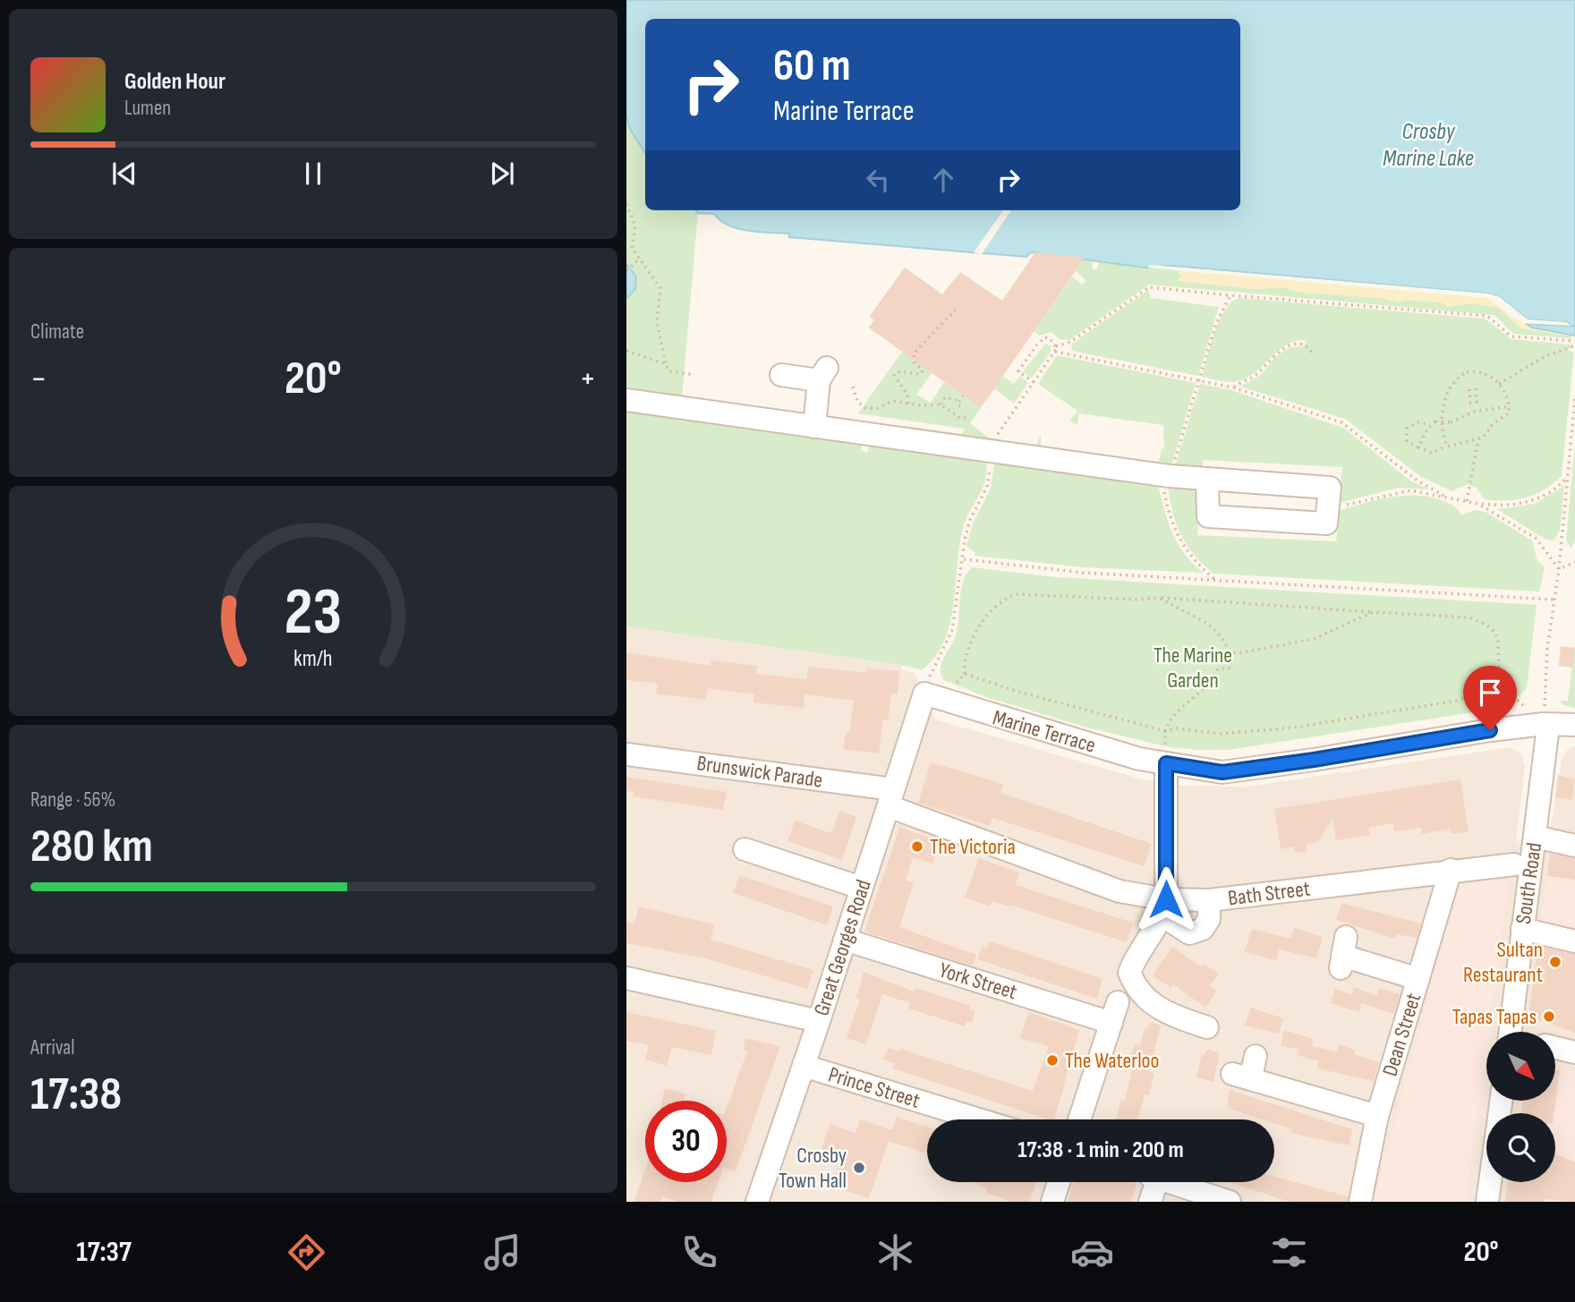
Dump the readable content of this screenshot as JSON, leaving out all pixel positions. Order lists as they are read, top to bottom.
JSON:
{
  "streets": {
    "street": [
      "Marine Terrace",
      "Brunswick Parade",
      "South Road",
      "Bath Street",
      "Great Georges Road",
      "York Street",
      "Dean Street",
      "Prince Street"
    ]
  },
  "crossings": [
    ["Marine Terrace", "South Road"],
    ["Marine Terrace", "Great Georges Road"],
    ["Brunswick Parade", "Bath Street"],
    ["Brunswick Parade", "Great Georges Road"],
    ["Bath Street", "Great Georges Road"],
    ["Bath Street", "Dean Street"],
    ["Great Georges Road", "York Street"],
    ["Great Georges Road", "Prince Street"]
  ],
  "water": ["Crosby Marine Lake"],
  "parks": ["The Marine Garden"],
  "places": [
    "The Victoria",
    "Sultan Restaurant",
    "Tapas Tapas",
    "The Waterloo",
    "Crosby Town Hall"
  ],
  "north": "bottom right",
  "page": {
    "turn": ["60 m", "Marine Terrace"],
    "song": ["Golden Hour", "Lumen"],
    "tile": [
      "Climate",
      ["Range · 56%", "280 km"],
      ["Arrival", "17:38"]
    ],
    "heat": ["−", "20°", "+"],
    "limit": "30",
    "trip": "17:38 · 1 min · 200 m",
    "tabs": ["17:37", "20°"],
    "gauge": ["23", "km/h"]
  }
}
